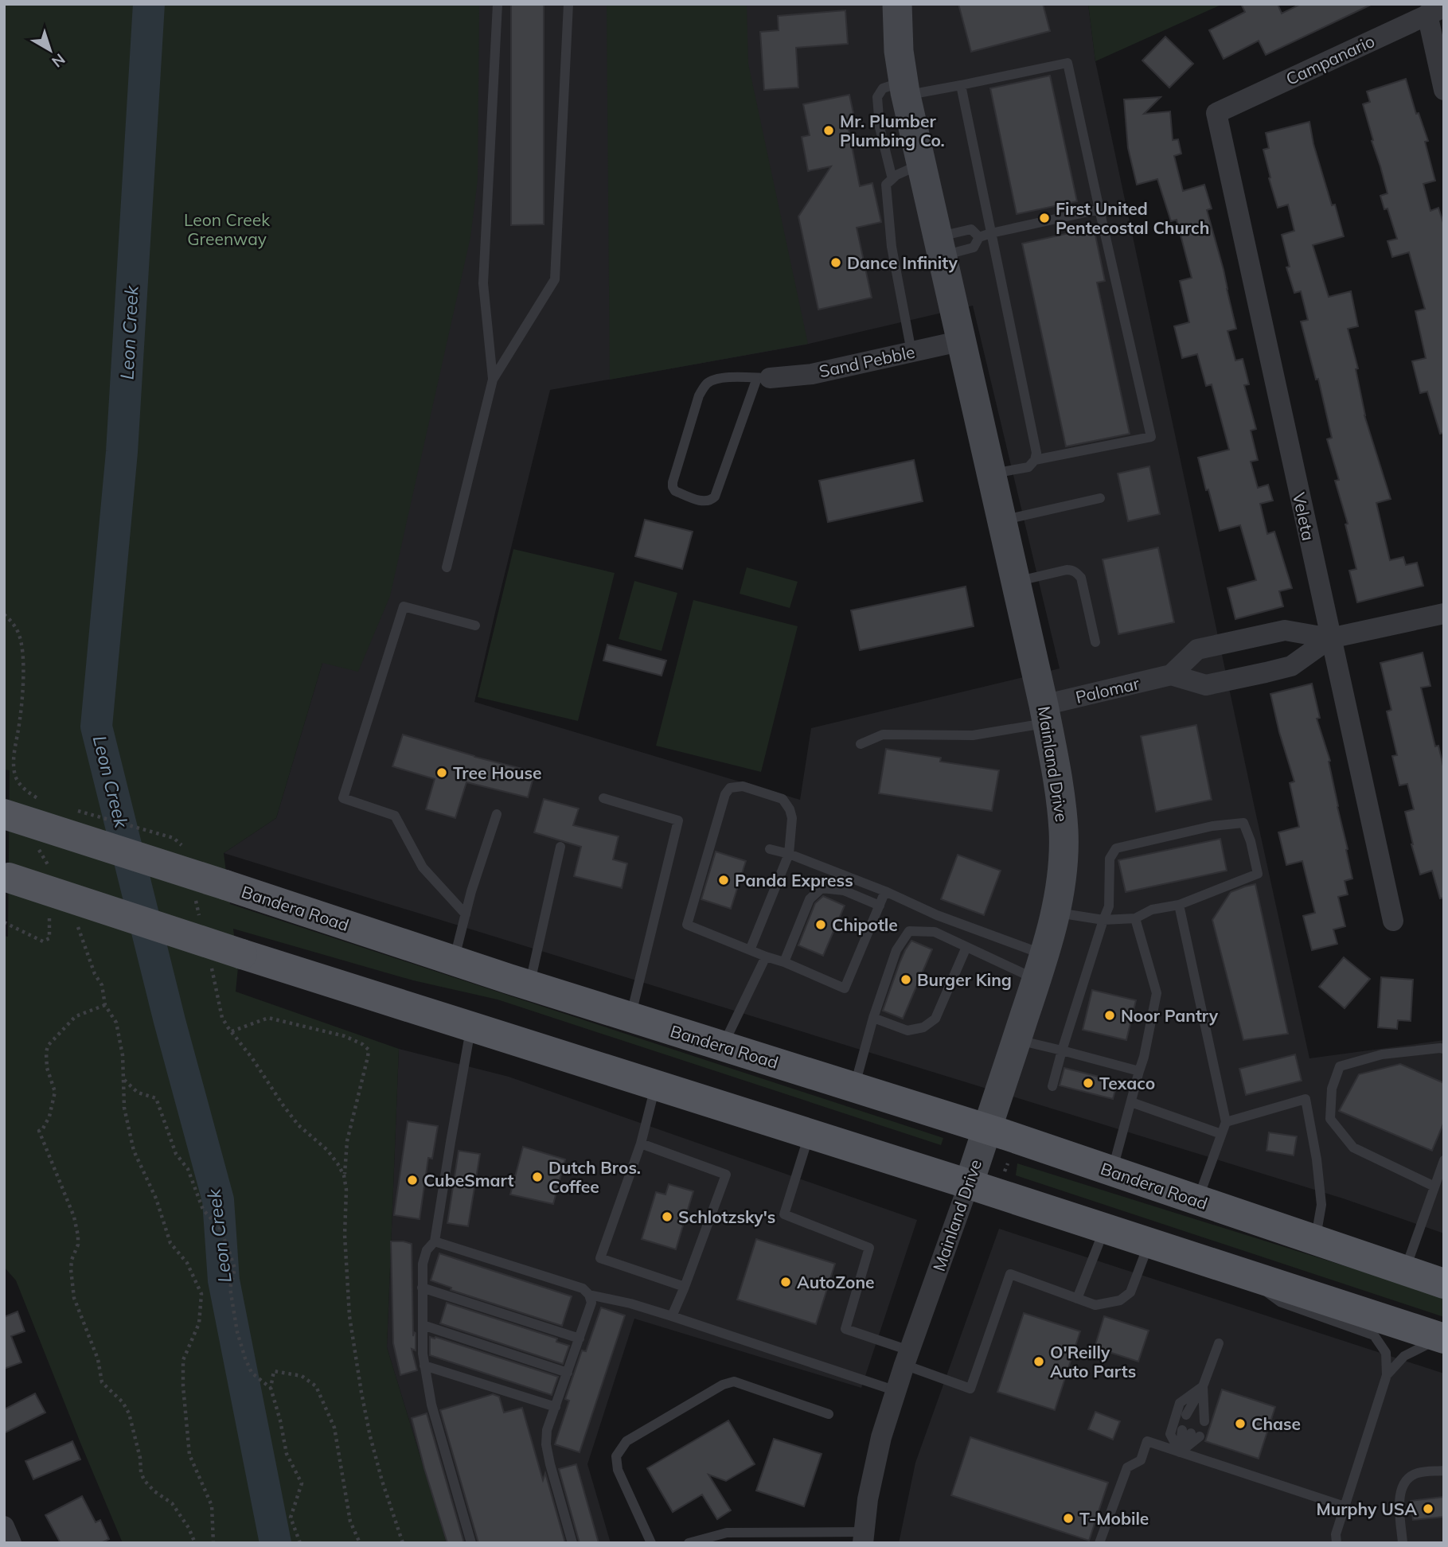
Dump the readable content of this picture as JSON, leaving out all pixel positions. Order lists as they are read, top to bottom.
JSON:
{
  "streets": {
    "main road": ["Mainland Drive", "Bandera Road"],
    "street": [
      "Campanario",
      "Sand Pebble",
      "Veleta",
      "Palomar"
    ]
  },
  "crossings": [
    ["Campanario", "Veleta"],
    ["Sand Pebble", "Mainland Drive"],
    ["Veleta", "Palomar"],
    ["Palomar", "Mainland Drive"],
    ["Mainland Drive", "Bandera Road"]
  ],
  "water": ["Leon Creek"],
  "parks": ["Leon Creek Greenway"],
  "places": [
    "Mr. Plumber Plumbing Co.",
    "First United Pentecostal Church",
    "Dance Infinity",
    "Tree House",
    "Panda Express",
    "Chipotle",
    "Burger King",
    "Noor Pantry",
    "Texaco",
    "Dutch Bros. Coffee",
    "CubeSmart",
    "Schlotzsky's",
    "AutoZone",
    "O'Reilly Auto Parts",
    "Chase",
    "Murphy USA",
    "T-Mobile"
  ],
  "north": "bottom right"
}
